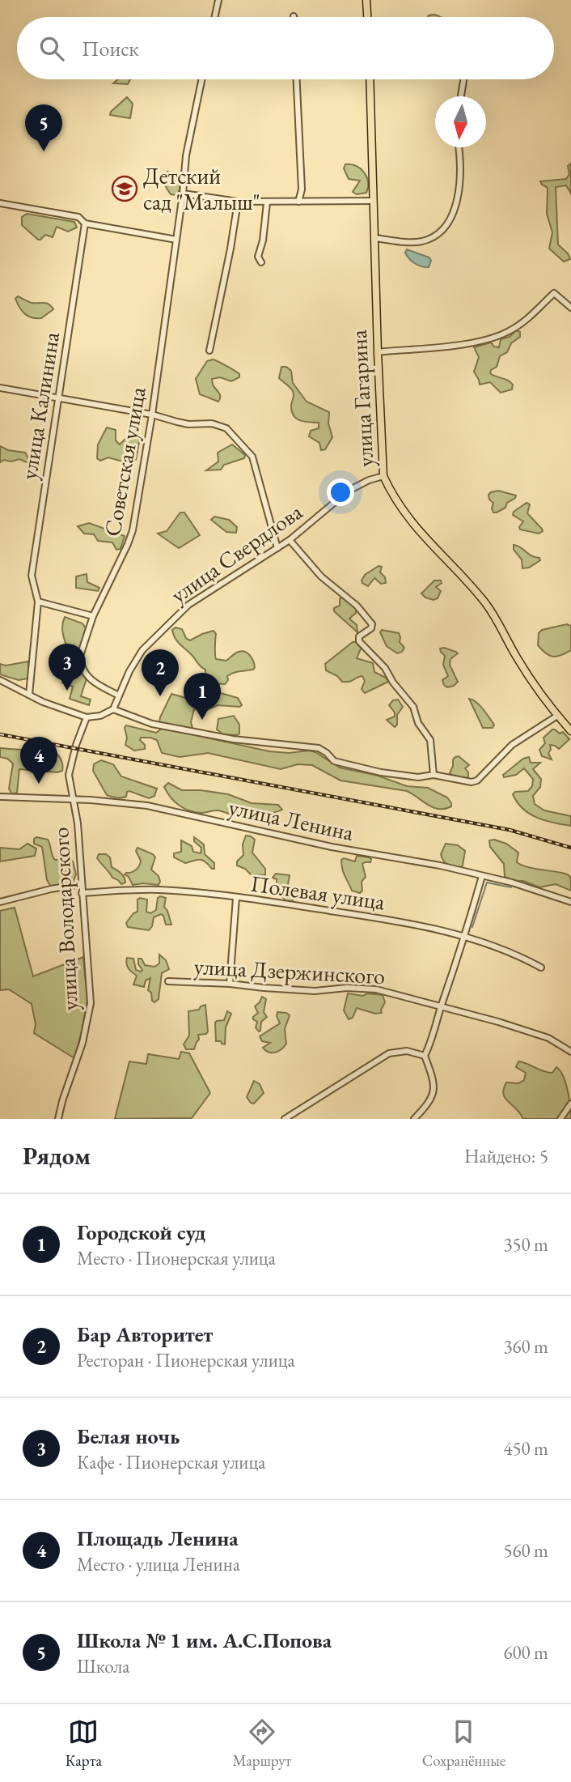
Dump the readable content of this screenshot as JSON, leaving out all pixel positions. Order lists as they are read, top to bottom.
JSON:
{
  "streets": {
    "main road": ["улица Гагарина"],
    "street": [
      "улица Калинина",
      "Советская улица",
      "улица Свердлова",
      "улица Ленина",
      "Полевая улица",
      "улица Володарского",
      "улица Дзержинского"
    ]
  },
  "crossings": [
    ["улица Гагарина", "улица Свердлова"],
    ["Советская улица", "улица Свердлова"],
    ["улица Ленина", "улица Володарского"],
    ["Полевая улица", "улица Володарского"]
  ],
  "places": {
    "school or university": ["Детский сад \"Малыш\""]
  },
  "north": "bottom",
  "page": {
    "search": "Поиск",
    "pins": [
      "5",
      "3",
      "2",
      "1",
      "4"
    ],
    "heading": ["Рядом", "Найдено: 5"],
    "list": [
      {
        "mark": "1",
        "name": "Городской суд",
        "note": "Место · Пионерская улица",
        "value": "350 m"
      },
      {
        "mark": "2",
        "name": "Бар Авторитет",
        "note": "Ресторан · Пионерская улица",
        "value": "360 m"
      },
      {
        "mark": "3",
        "name": "Белая ночь",
        "note": "Кафе · Пионерская улица",
        "value": "450 m"
      },
      {
        "mark": "4",
        "name": "Площадь Ленина",
        "note": "Место · улица Ленина",
        "value": "560 m"
      },
      {
        "mark": "5",
        "name": "Школа № 1 им. А.С.Попова",
        "note": "Школа",
        "value": "600 m"
      }
    ],
    "nav": ["Карта", "Маршрут", "Сохранённые"]
  }
}
